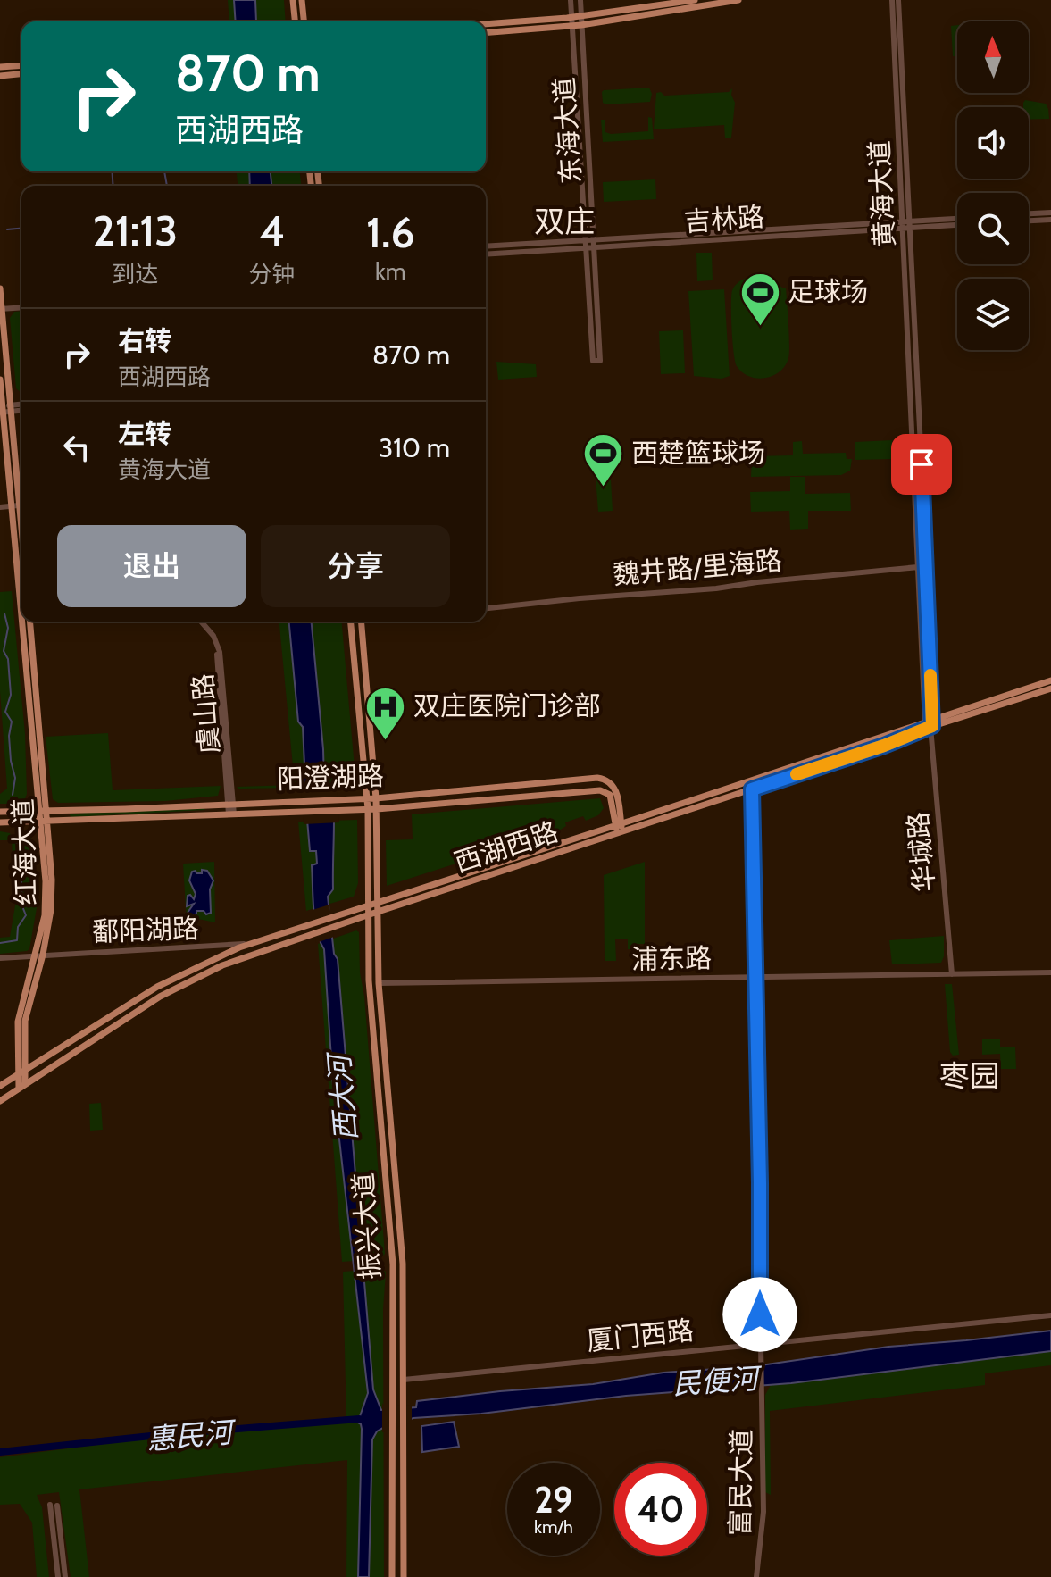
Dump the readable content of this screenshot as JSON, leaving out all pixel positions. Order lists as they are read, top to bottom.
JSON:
{
  "streets": {
    "main road": [
      "阳澄湖路",
      "西湖西路",
      "红海大道",
      "振兴大道"
    ],
    "street": [
      "东海大道",
      "黄海大道",
      "吉林路",
      "魏井路/里海路",
      "虞山路",
      "华城路",
      "鄱阳湖路",
      "浦东路",
      "厦门西路",
      "富民大道"
    ]
  },
  "crossings": [
    ["东海大道", "吉林路"],
    ["黄海大道", "吉林路"],
    ["黄海大道", "魏井路/里海路"],
    ["黄海大道", "西湖西路"],
    ["黄海大道", "华城路"],
    ["虞山路", "阳澄湖路"],
    ["阳澄湖路", "西湖西路"],
    ["阳澄湖路", "红海大道"],
    ["阳澄湖路", "振兴大道"],
    ["西湖西路", "红海大道"],
    ["西湖西路", "华城路"],
    ["西湖西路", "鄱阳湖路"],
    ["西湖西路", "振兴大道"],
    ["西湖西路", "富民大道"],
    ["红海大道", "鄱阳湖路"],
    ["华城路", "浦东路"],
    ["浦东路", "振兴大道"],
    ["浦东路", "富民大道"],
    ["振兴大道", "厦门西路"],
    ["厦门西路", "富民大道"]
  ],
  "districts": ["双庄", "枣园"],
  "water": ["西大河", "民便河", "惠民河"],
  "places": {
    "sports": ["足球场", "西楚篮球场"],
    "hospital": ["双庄医院门诊部"]
  },
  "north": "top",
  "page": {
    "turn": ["870 m", "西湖西路"],
    "eta": [
      "21:13",
      "到达",
      "4",
      "分钟",
      "1.6",
      "km"
    ],
    "list": [
      {
        "name": "右转",
        "note": "西湖西路",
        "value": "870 m"
      },
      {
        "name": "左转",
        "note": "黄海大道",
        "value": "310 m"
      }
    ],
    "buttons": ["退出", "分享"],
    "speed": "29 km/h",
    "limit": "40"
  }
}
